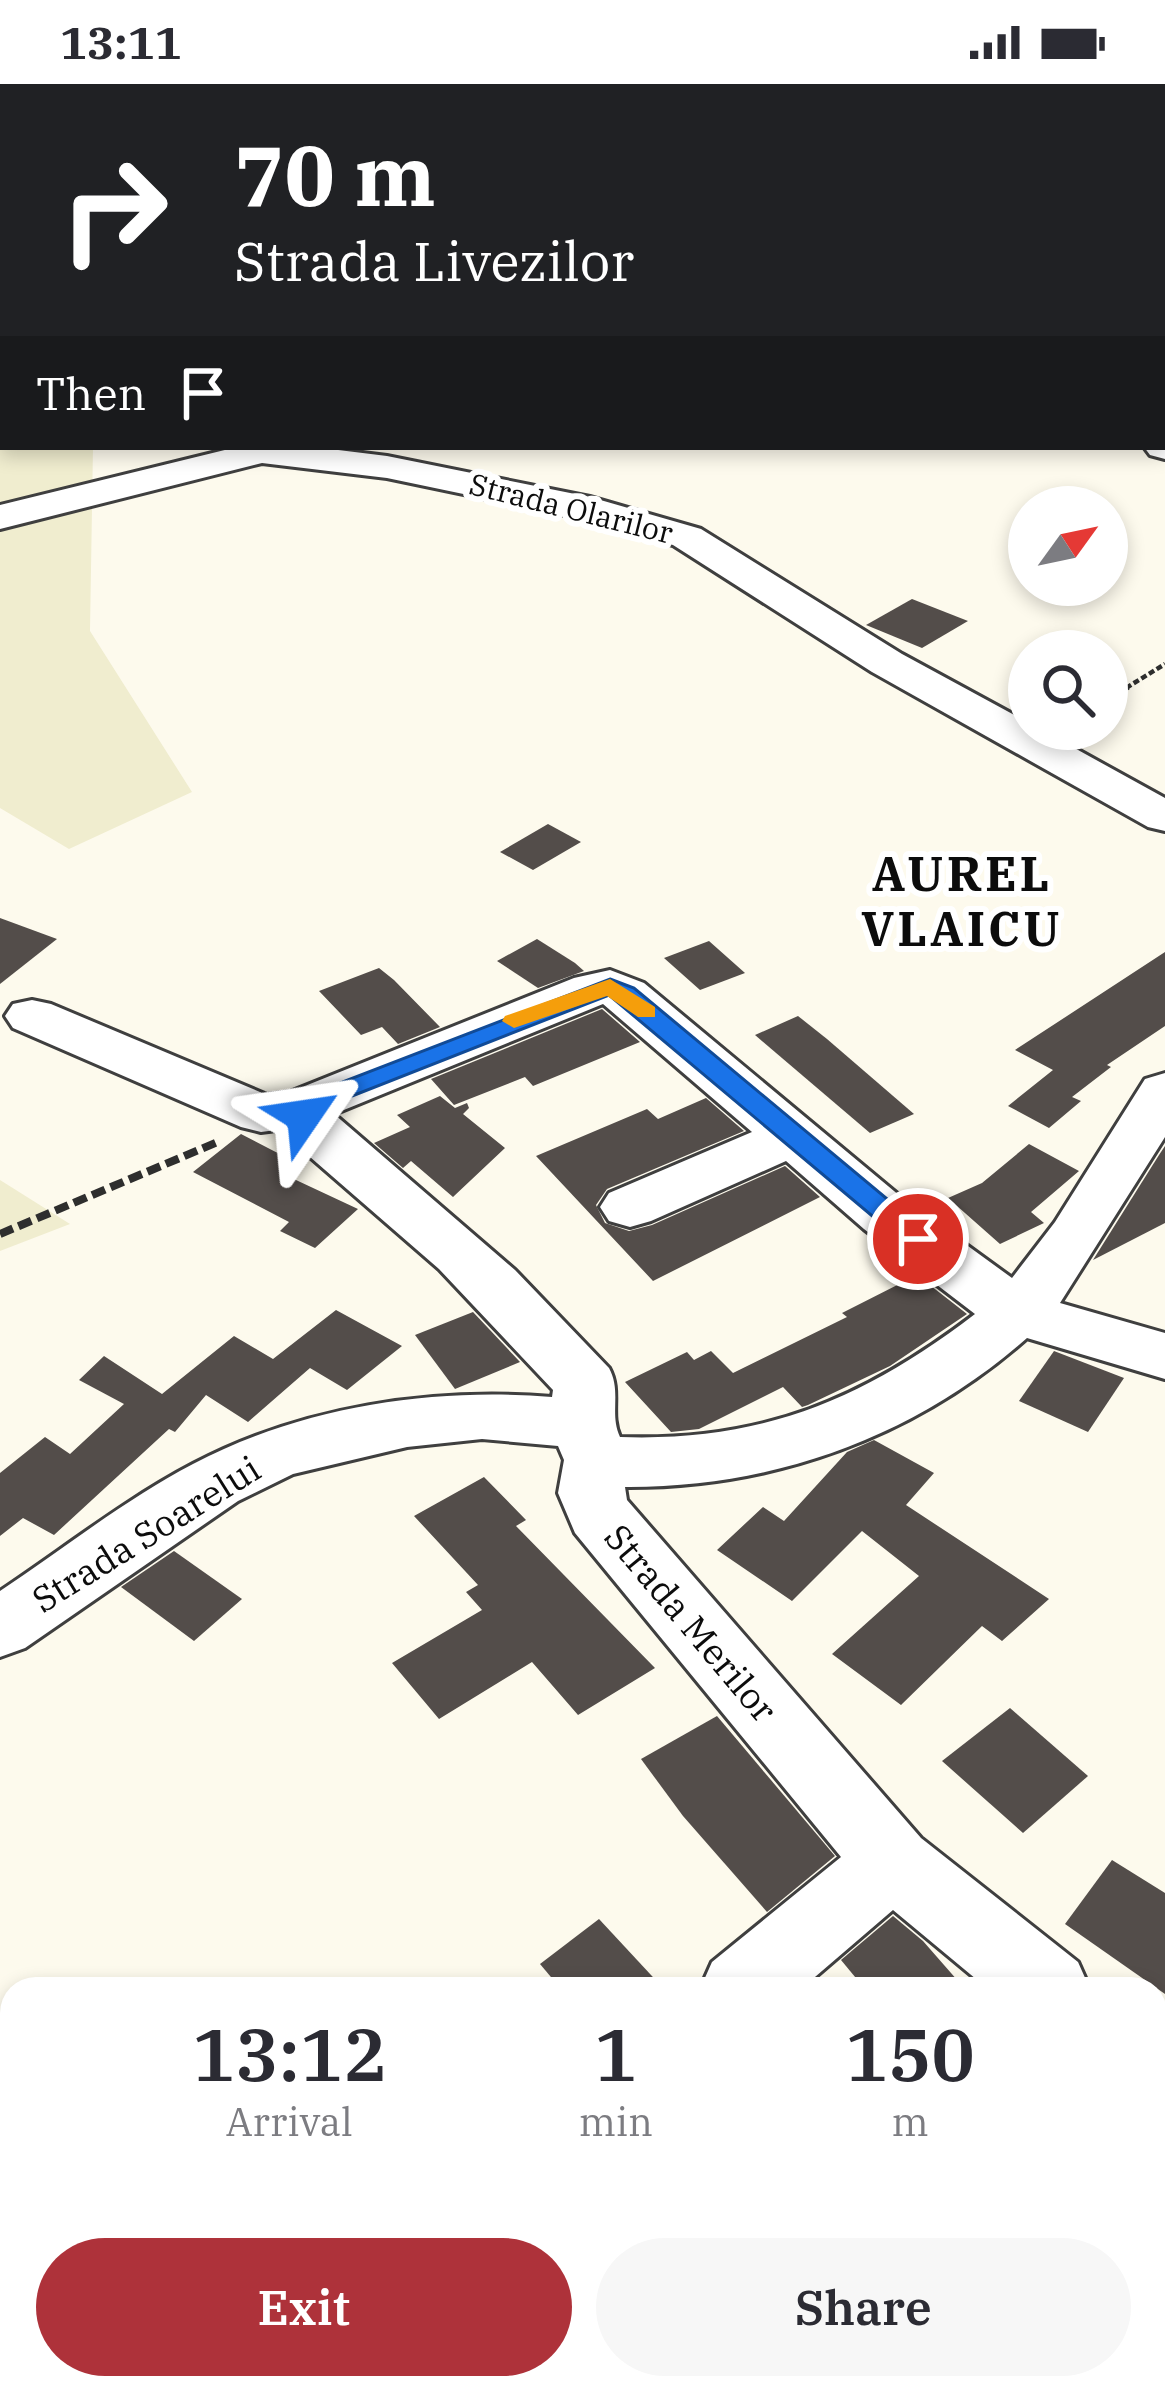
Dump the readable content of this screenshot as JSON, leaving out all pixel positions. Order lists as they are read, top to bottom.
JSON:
{
  "streets": {
    "street": ["Strada Olarilor", "Strada Soarelui", "Strada Merilor"]
  },
  "crossings": [
    ["Strada Soarelui", "Strada Merilor"]
  ],
  "districts": ["AUREL VLAICU"],
  "north": "top right",
  "page": {
    "status": "13:11",
    "turn": ["70 m", "Strada Livezilor"],
    "then": "Then",
    "eta": [
      "13:12",
      "Arrival",
      "1",
      "min",
      "150",
      "m"
    ],
    "buttons": ["Exit", "Share"]
  }
}
